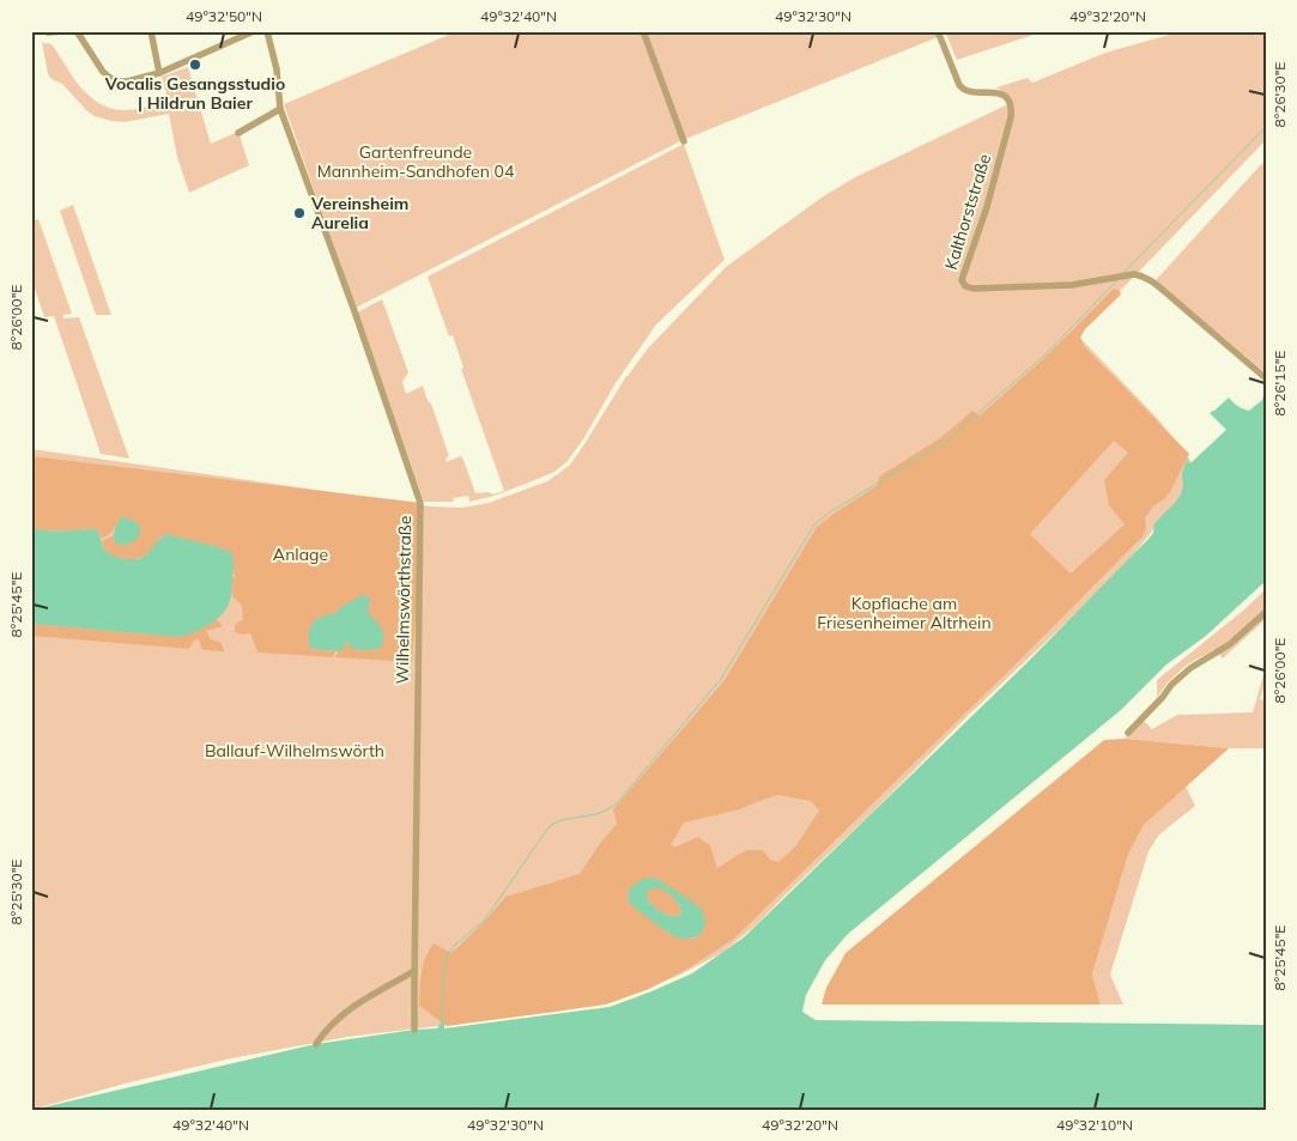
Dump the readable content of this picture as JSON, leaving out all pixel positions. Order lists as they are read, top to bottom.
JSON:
{
  "streets": {
    "street": ["Kalthorststraße", "Wilhelmswörthstraße"]
  },
  "parks": [
    "Gartenfreunde Mannheim-Sandhofen 04",
    "Anlage",
    "Kopflache am Friesenheimer Altrhein",
    "Ballauf-Wilhelmswörth"
  ],
  "places": ["Vocalis Gesangsstudio | Hildrun Baier", "Vereinsheim Aurelia"],
  "coordinates": [
    "49°32'50\"N",
    "49°32'40\"N",
    "49°32'30\"N",
    "49°32'20\"N",
    "8°26'30\"E",
    "8°26'00\"E",
    "8°26'15\"E",
    "8°25'45\"E",
    "8°25'30\"E",
    "49°32'10\"N"
  ]
}
